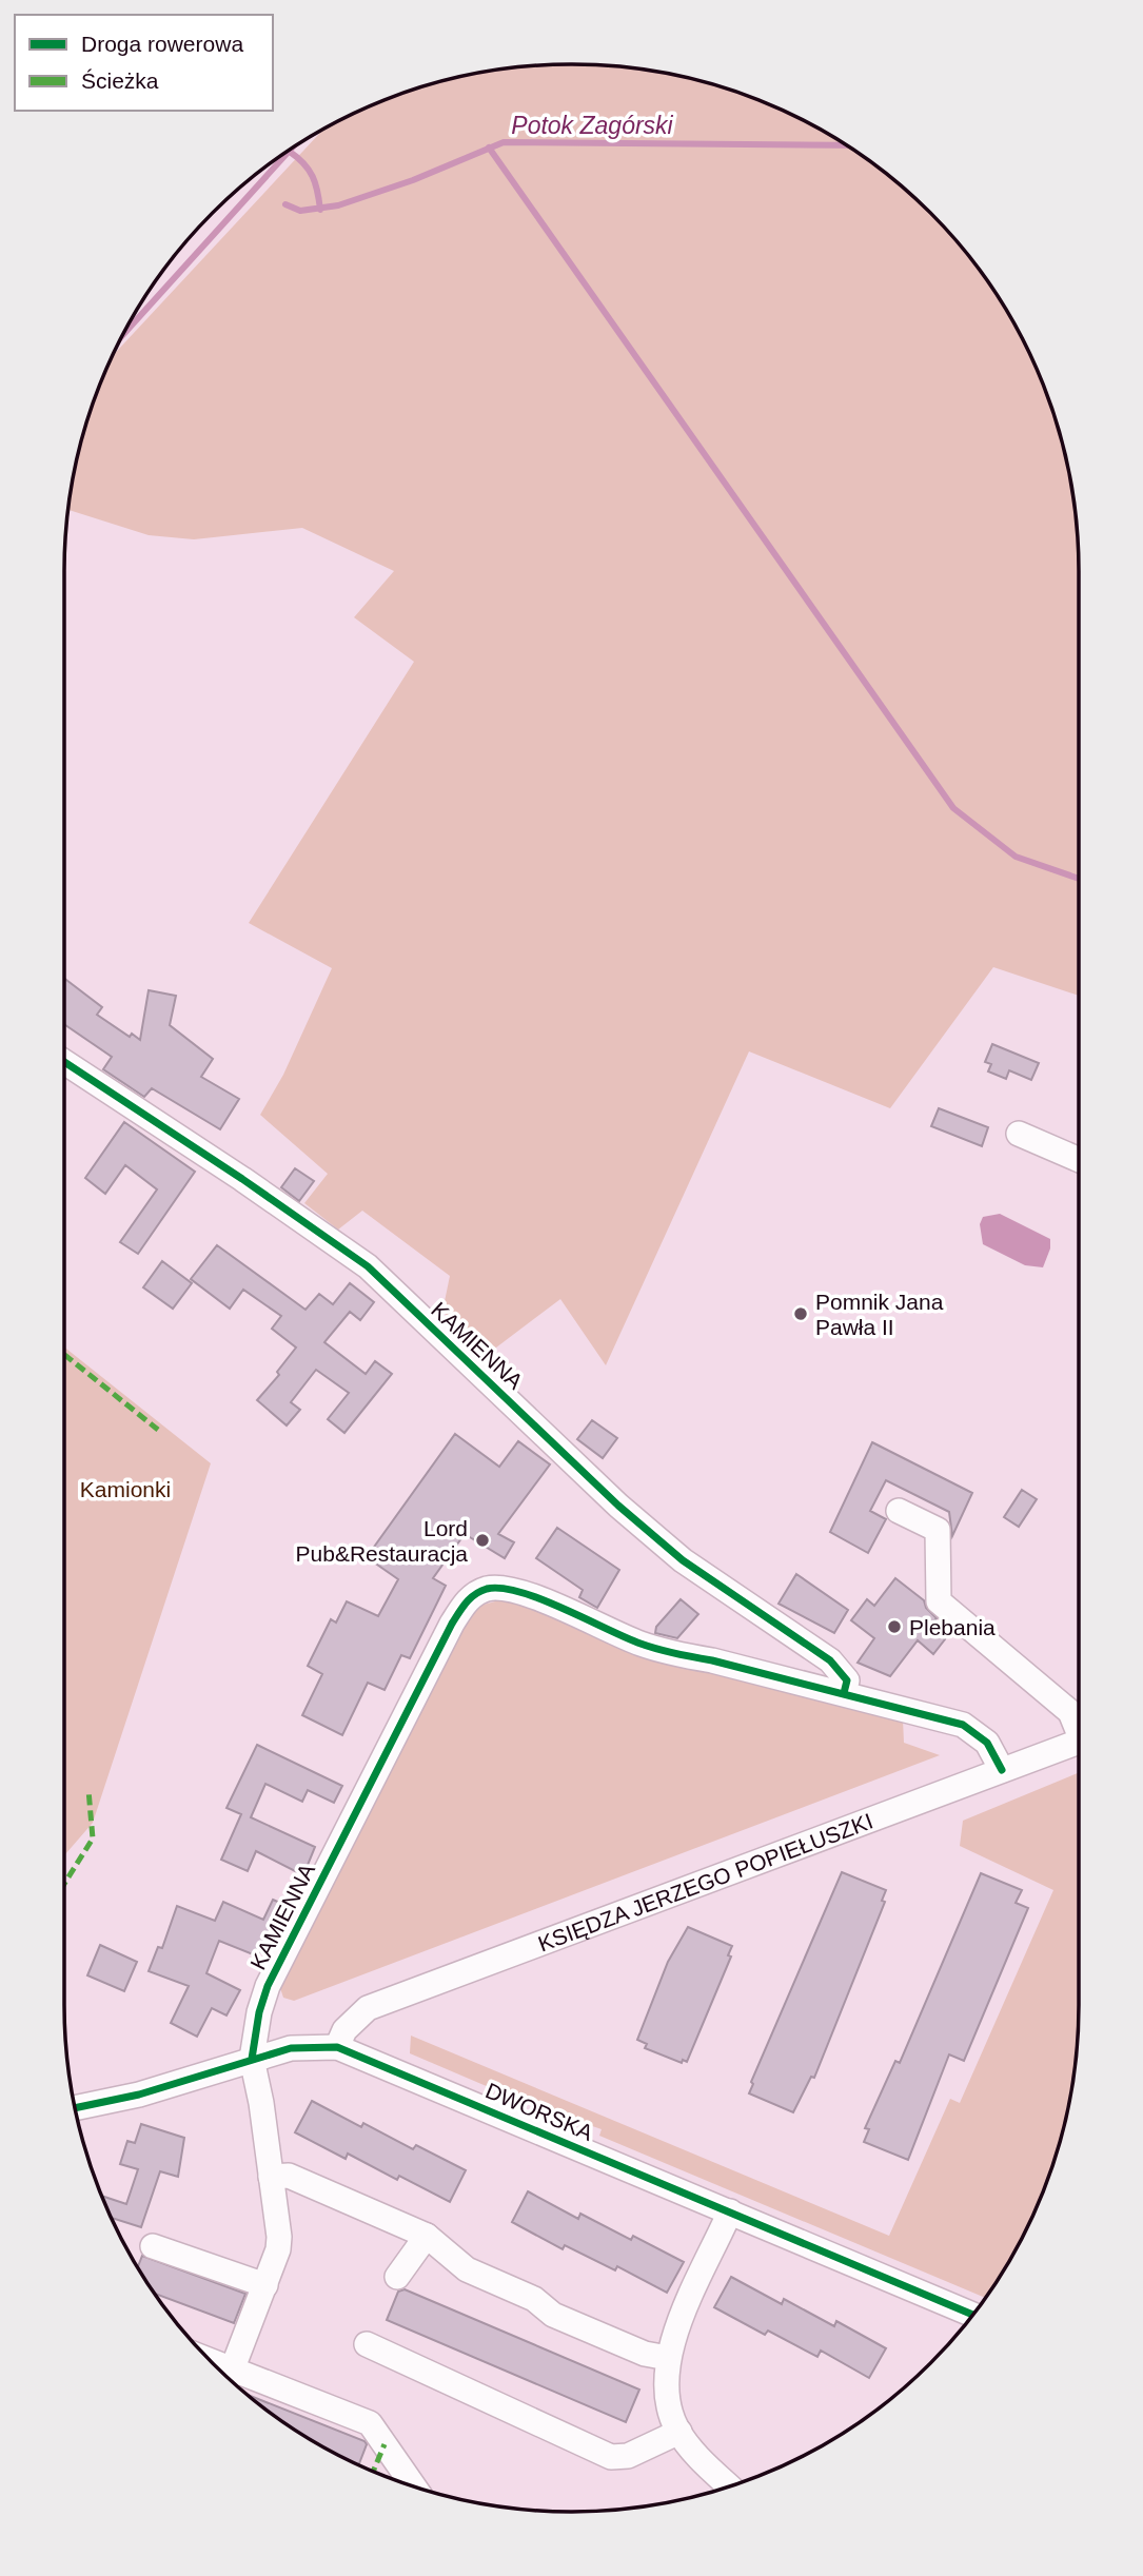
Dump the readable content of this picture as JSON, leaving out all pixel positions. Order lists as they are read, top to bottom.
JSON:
{
  "streets": {
    "street": ["KAMIENNA", "KSIĘDZA JERZEGO POPIEŁUSZKI", "DWORSKA"]
  },
  "crossings": [
    ["KAMIENNA", "KSIĘDZA JERZEGO POPIEŁUSZKI"],
    ["KAMIENNA", "DWORSKA"],
    ["KSIĘDZA JERZEGO POPIEŁUSZKI", "DWORSKA"]
  ],
  "water": ["Potok Zagórski"],
  "parks": ["Kamionki"],
  "places": ["Pomnik Jana Pawła II", "Lord Pub&Restauracja", "Plebania"],
  "legend": ["Droga rowerowa", "Ścieżka"]
}
